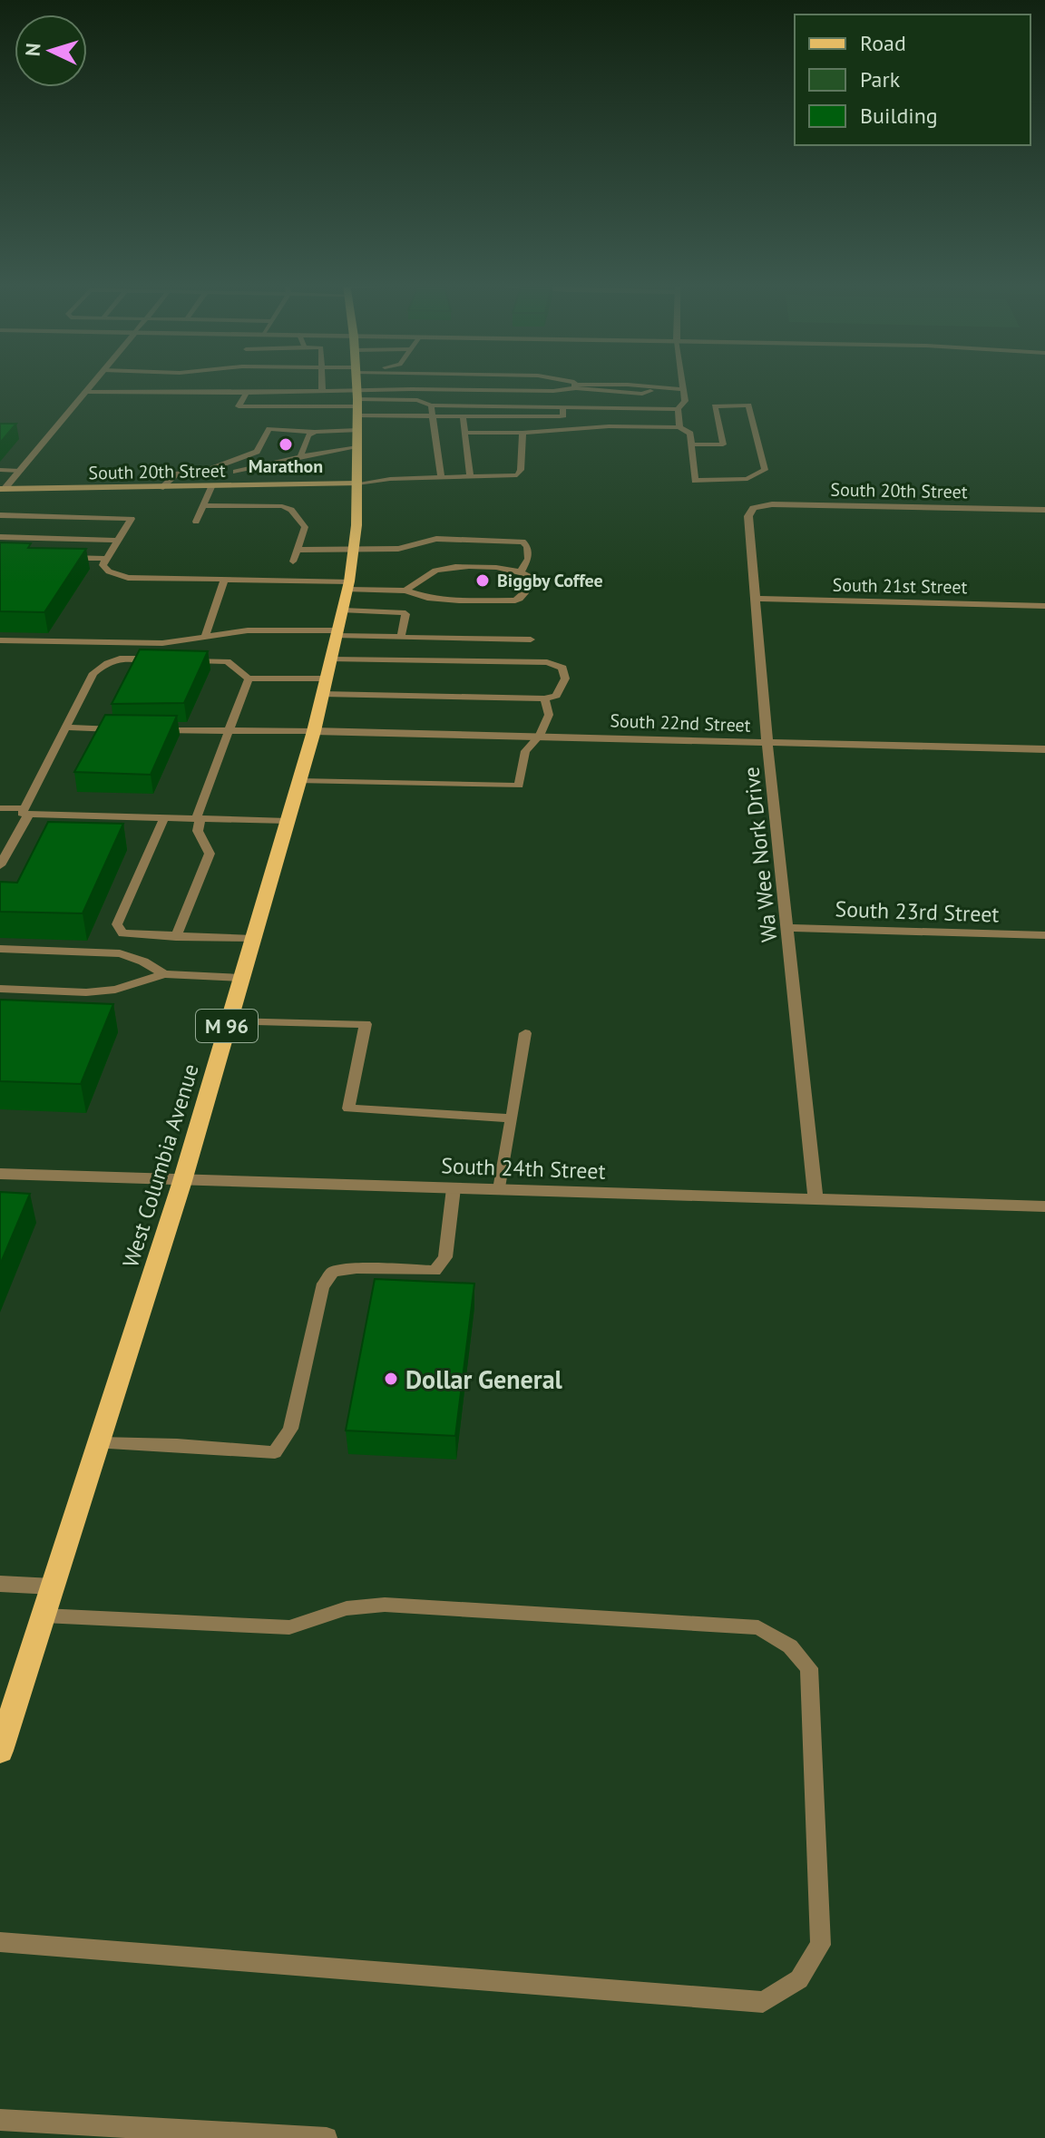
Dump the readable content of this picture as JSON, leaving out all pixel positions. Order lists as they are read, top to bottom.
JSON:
{
  "streets": {
    "main road": ["South 20th Street", "M 96", "West Columbia Avenue"],
    "street": [
      "South 21st Street",
      "South 22nd Street",
      "Wa Wee Nork Drive",
      "South 23rd Street",
      "South 24th Street"
    ]
  },
  "crossings": [
    ["South 20th Street", "Wa Wee Nork Drive"],
    ["South 20th Street", "West Columbia Avenue"],
    ["South 21st Street", "Wa Wee Nork Drive"],
    ["South 22nd Street", "Wa Wee Nork Drive"],
    ["South 22nd Street", "West Columbia Avenue"],
    ["Wa Wee Nork Drive", "South 23rd Street"],
    ["Wa Wee Nork Drive", "South 24th Street"],
    ["West Columbia Avenue", "South 24th Street"]
  ],
  "places": ["Marathon", "Biggby Coffee", "Dollar General"],
  "legend": ["Road", "Park", "Building"],
  "north": "left"
}
